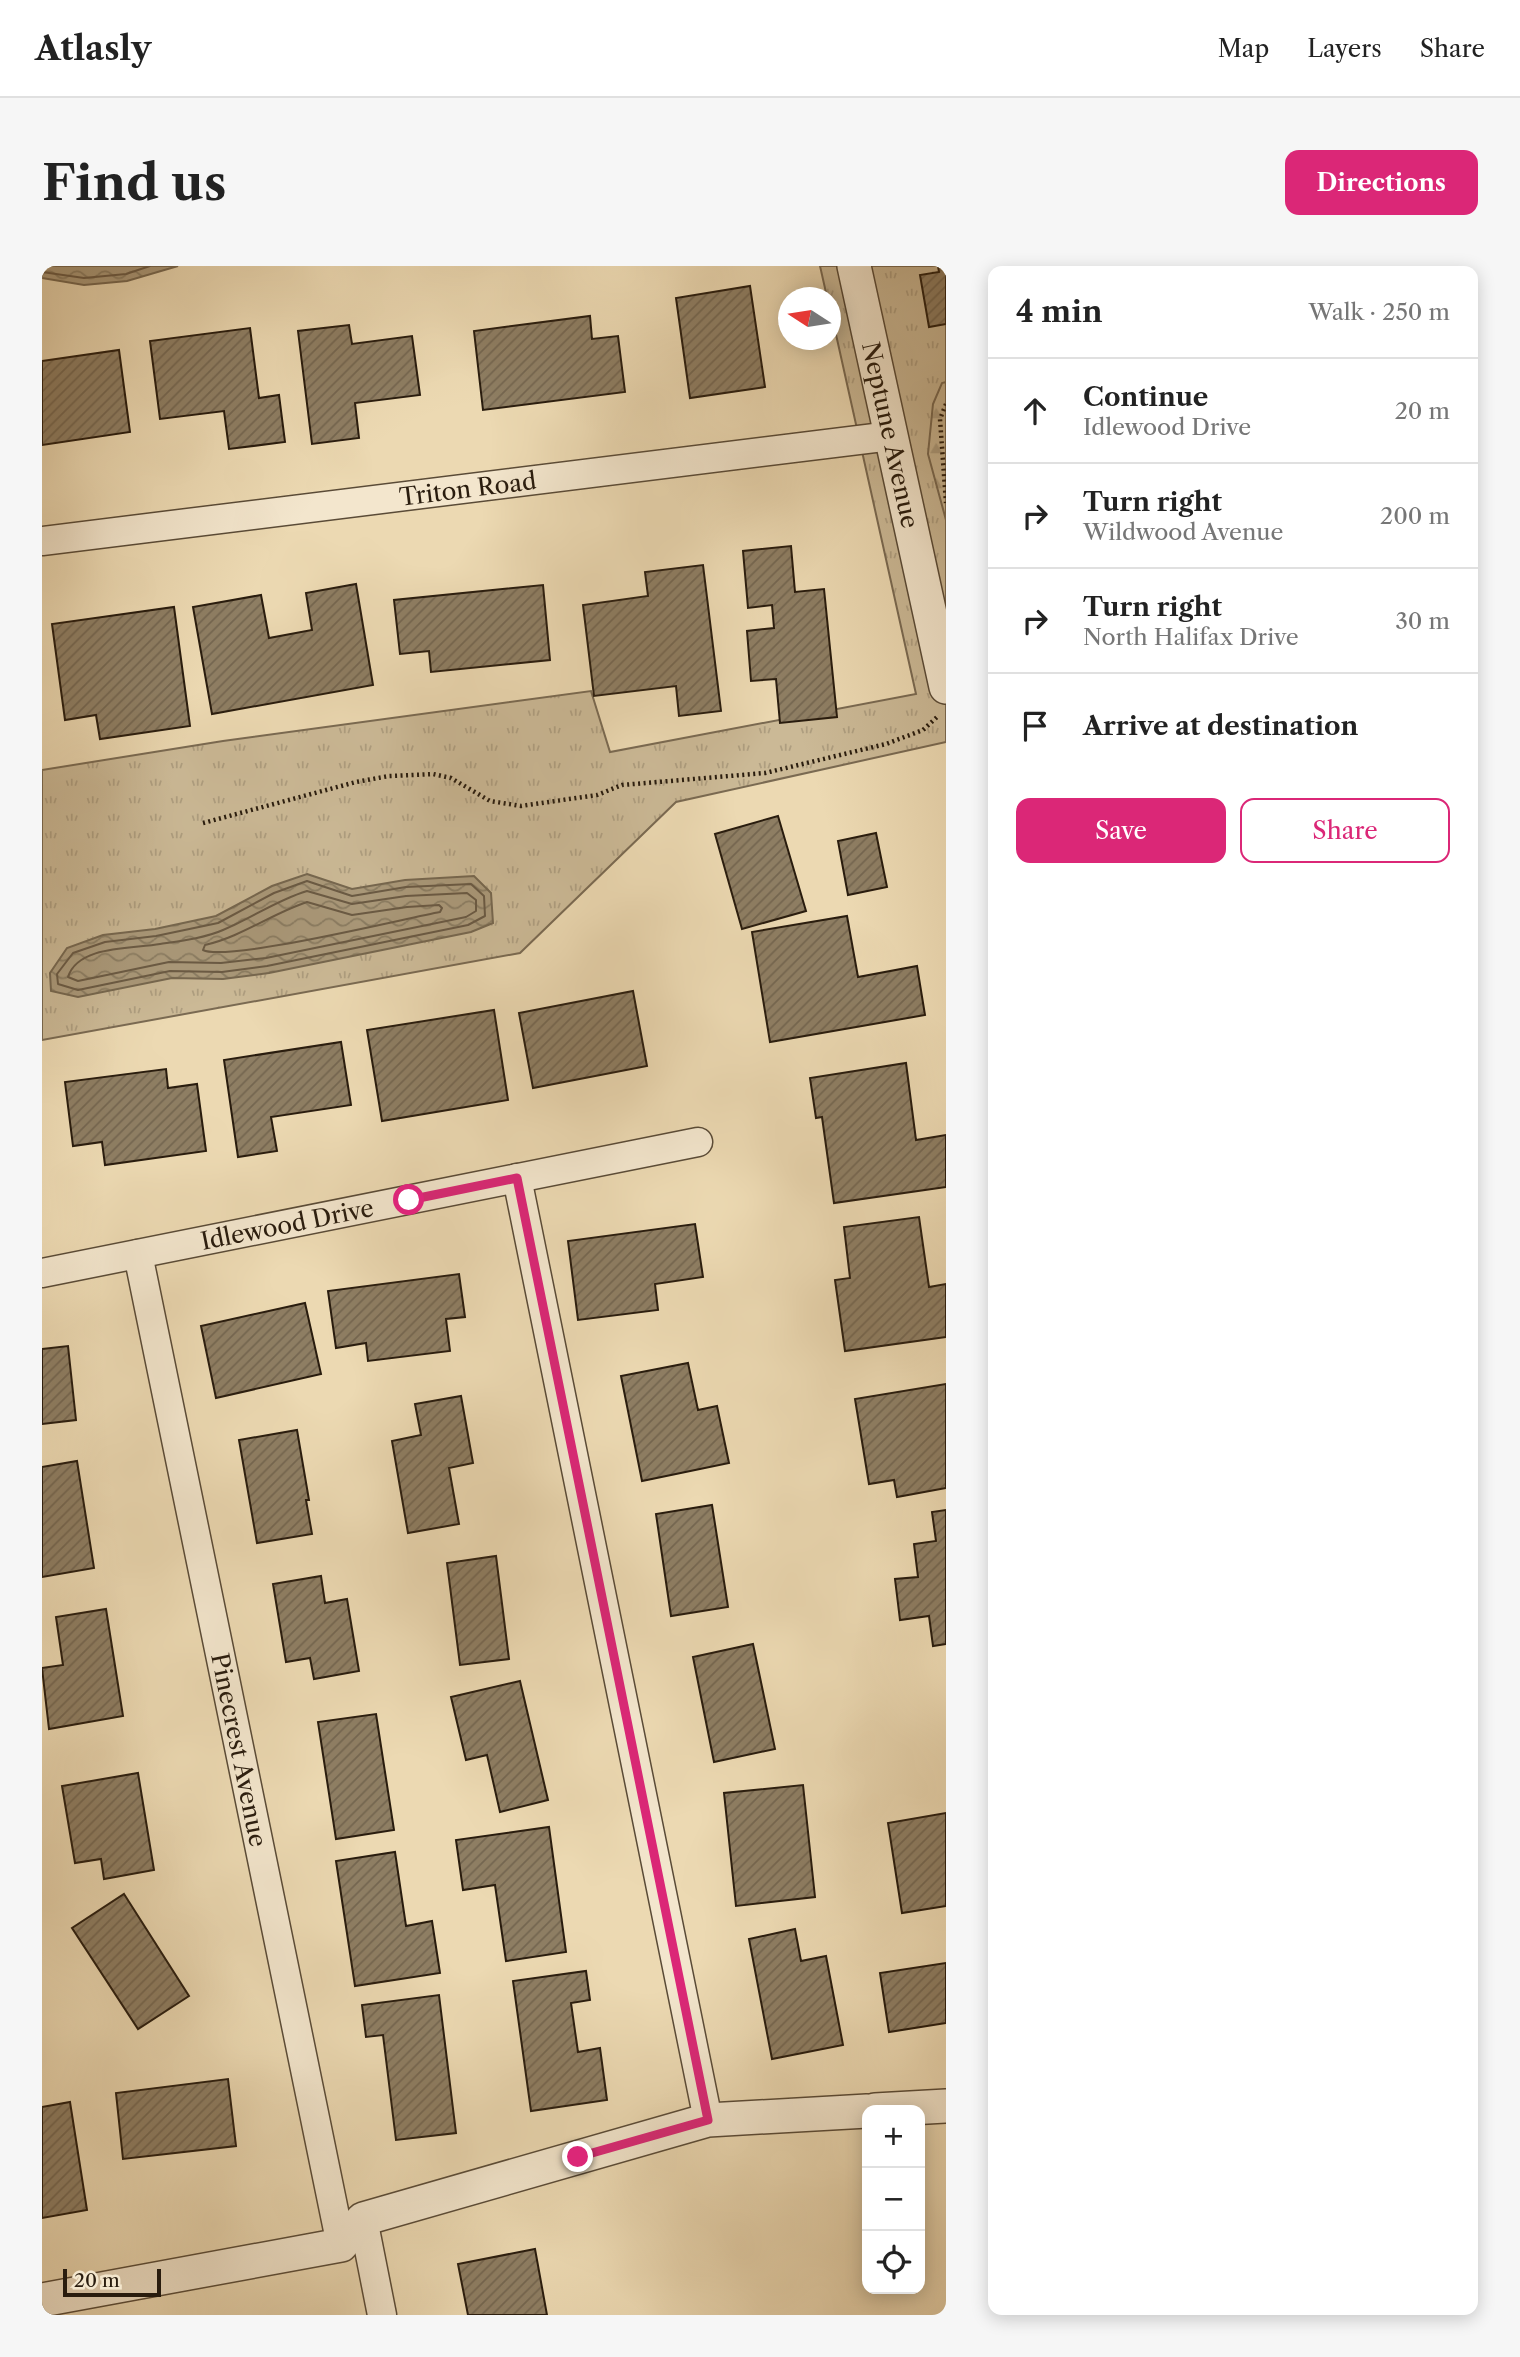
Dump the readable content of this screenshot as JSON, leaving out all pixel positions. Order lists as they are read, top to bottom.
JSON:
{
  "streets": {
    "street": [
      "Neptune Avenue",
      "Triton Road",
      "Idlewood Drive",
      "Pinecrest Avenue"
    ]
  },
  "crossings": [
    ["Neptune Avenue", "Triton Road"],
    ["Idlewood Drive", "Pinecrest Avenue"]
  ],
  "scale_bar": "20 m",
  "north": "left",
  "page": {
    "header": "Atlasly",
    "nav": ["Map", "Layers", "Share"],
    "buttons": [
      "Directions",
      ["Save", "Share"]
    ],
    "title": "Find us",
    "heading": ["4 min", "Walk · 250 m"],
    "list": [
      ["Continue", "Idlewood Drive", "20 m"],
      ["Turn right", "Wildwood Avenue", "200 m"],
      ["Turn right", "North Halifax Drive", "30 m"],
      "Arrive at destination"
    ],
    "map_buttons": ["+", "−"],
    "scale": "20 m"
  }
}
